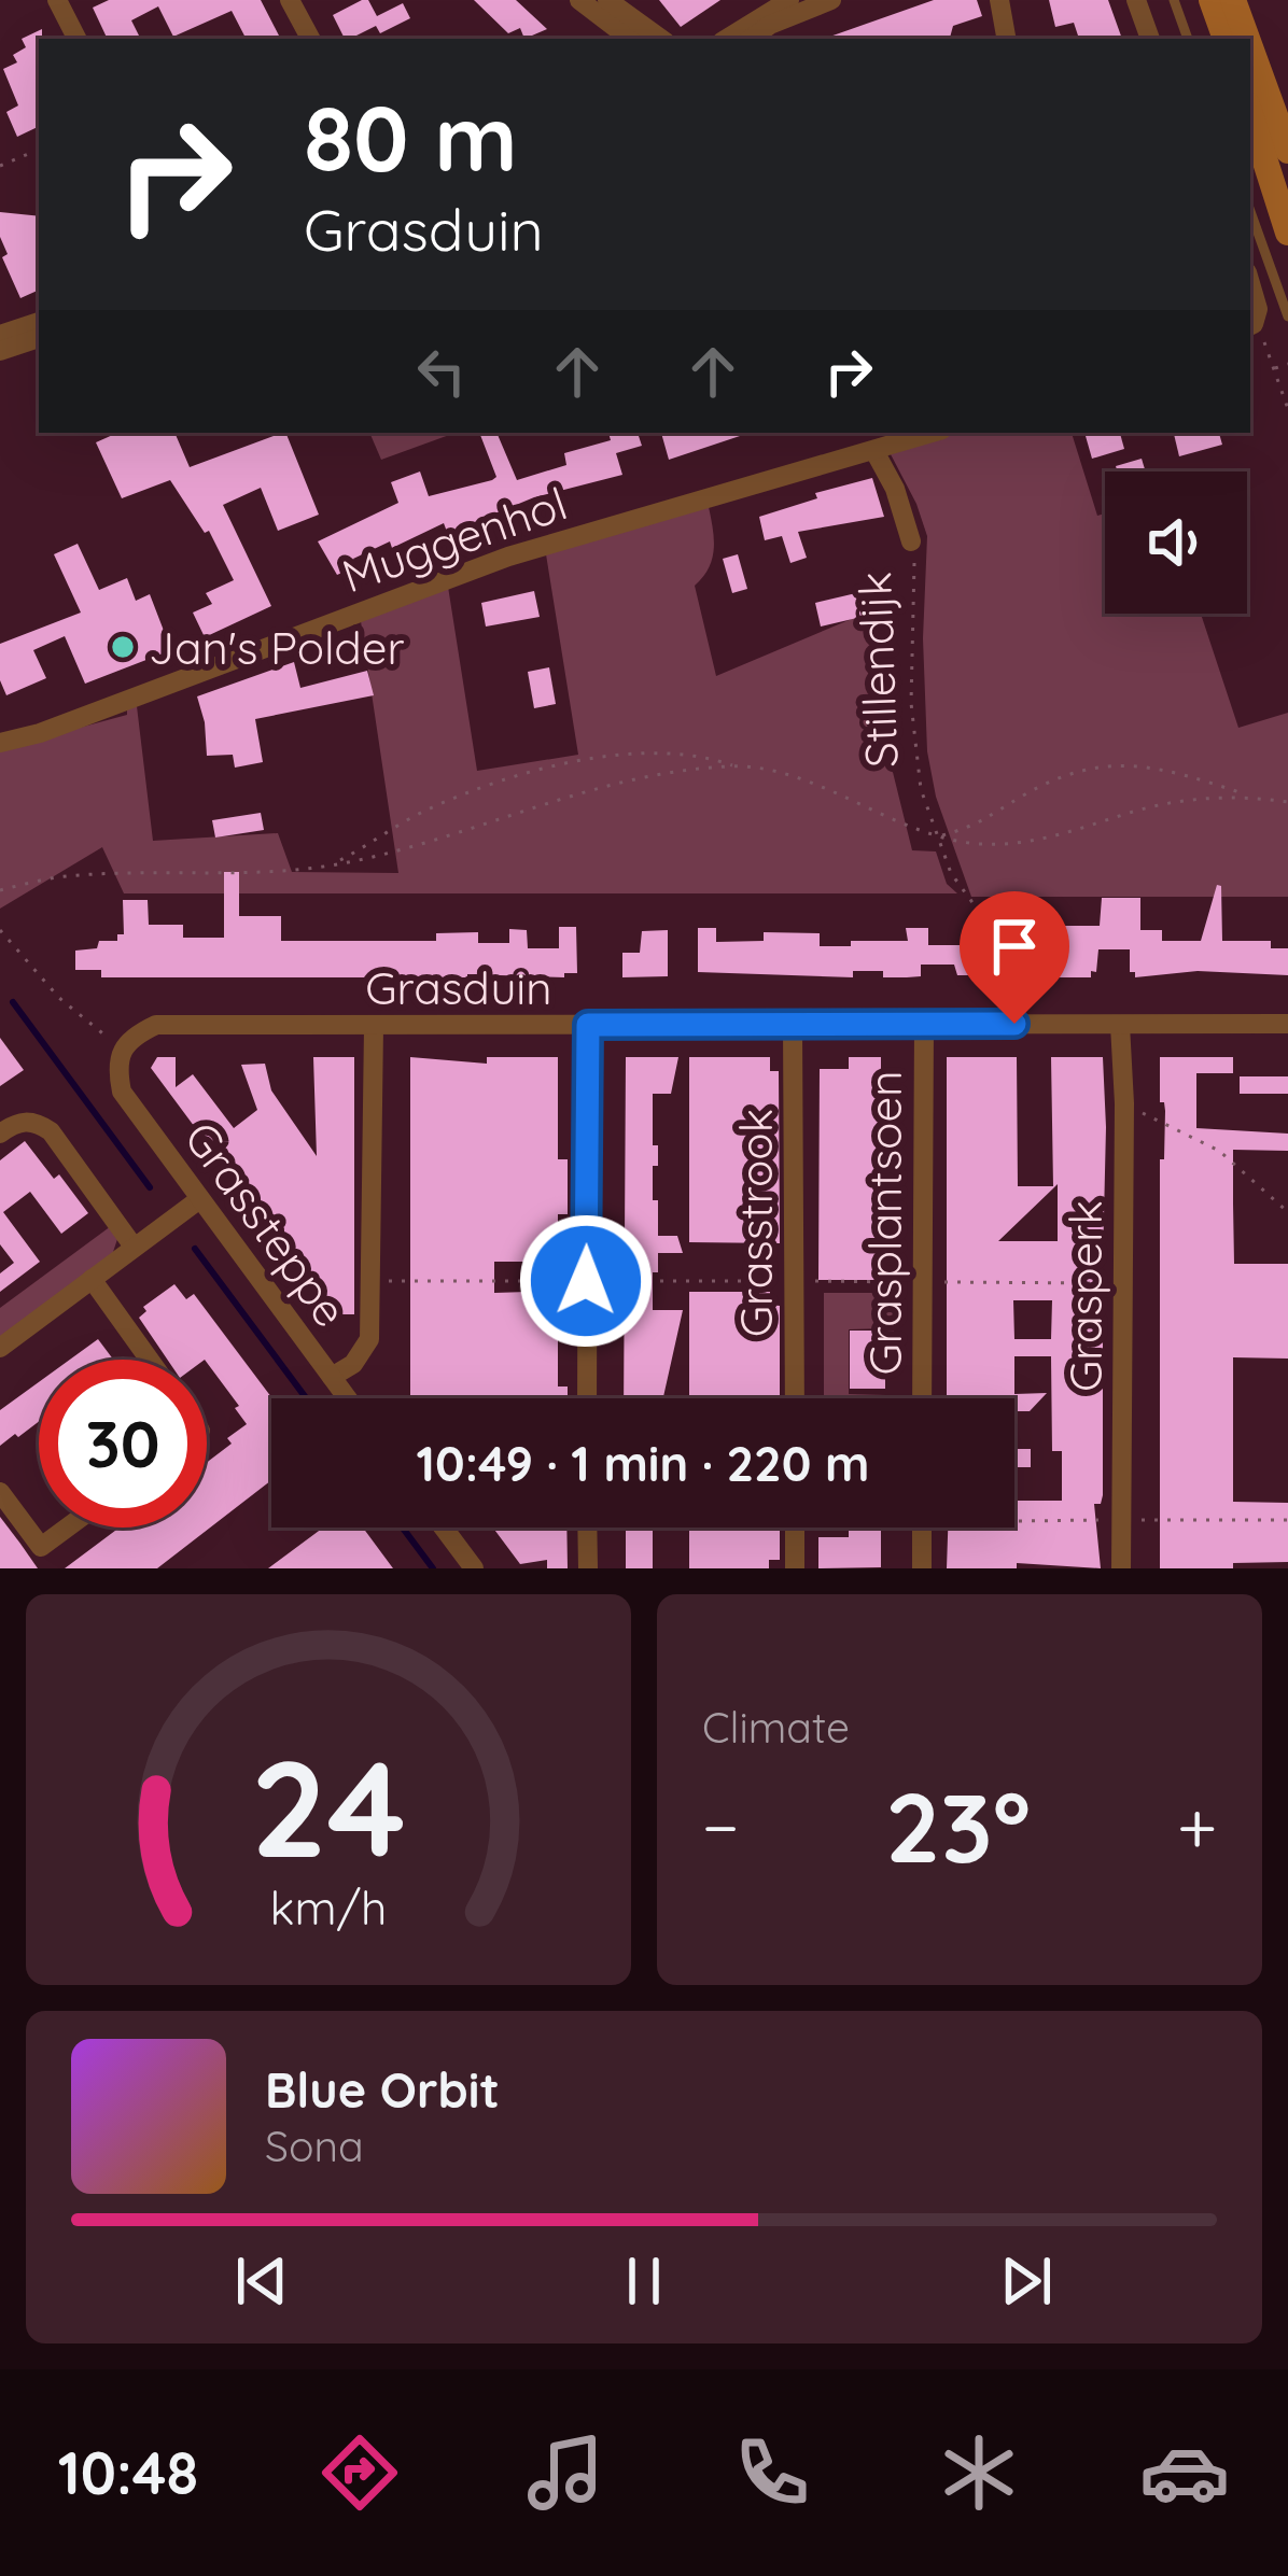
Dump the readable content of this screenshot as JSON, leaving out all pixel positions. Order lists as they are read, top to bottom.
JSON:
{
  "streets": {
    "street": [
      "Muggenhol",
      "Stillendijk",
      "Grasduin",
      "Grasstrook",
      "Grasplantsoen",
      "Grassteppe",
      "Grasperk"
    ]
  },
  "crossings": [
    ["Muggenhol", "Stillendijk"],
    ["Stillendijk", "Grasduin"],
    ["Grasduin", "Grasstrook"],
    ["Grasduin", "Grasplantsoen"],
    ["Grasduin", "Grassteppe"],
    ["Grasduin", "Grasperk"]
  ],
  "places": ["Jan's Polder"],
  "page": {
    "turn": ["80 m", "Grasduin"],
    "limit": "30",
    "trip": "10:49 · 1 min · 220 m",
    "tile": "Climate",
    "heat": ["−", "23°", "+"],
    "song": ["Blue Orbit", "Sona"],
    "tabs": "10:48",
    "gauge": ["24", "km/h"]
  }
}
